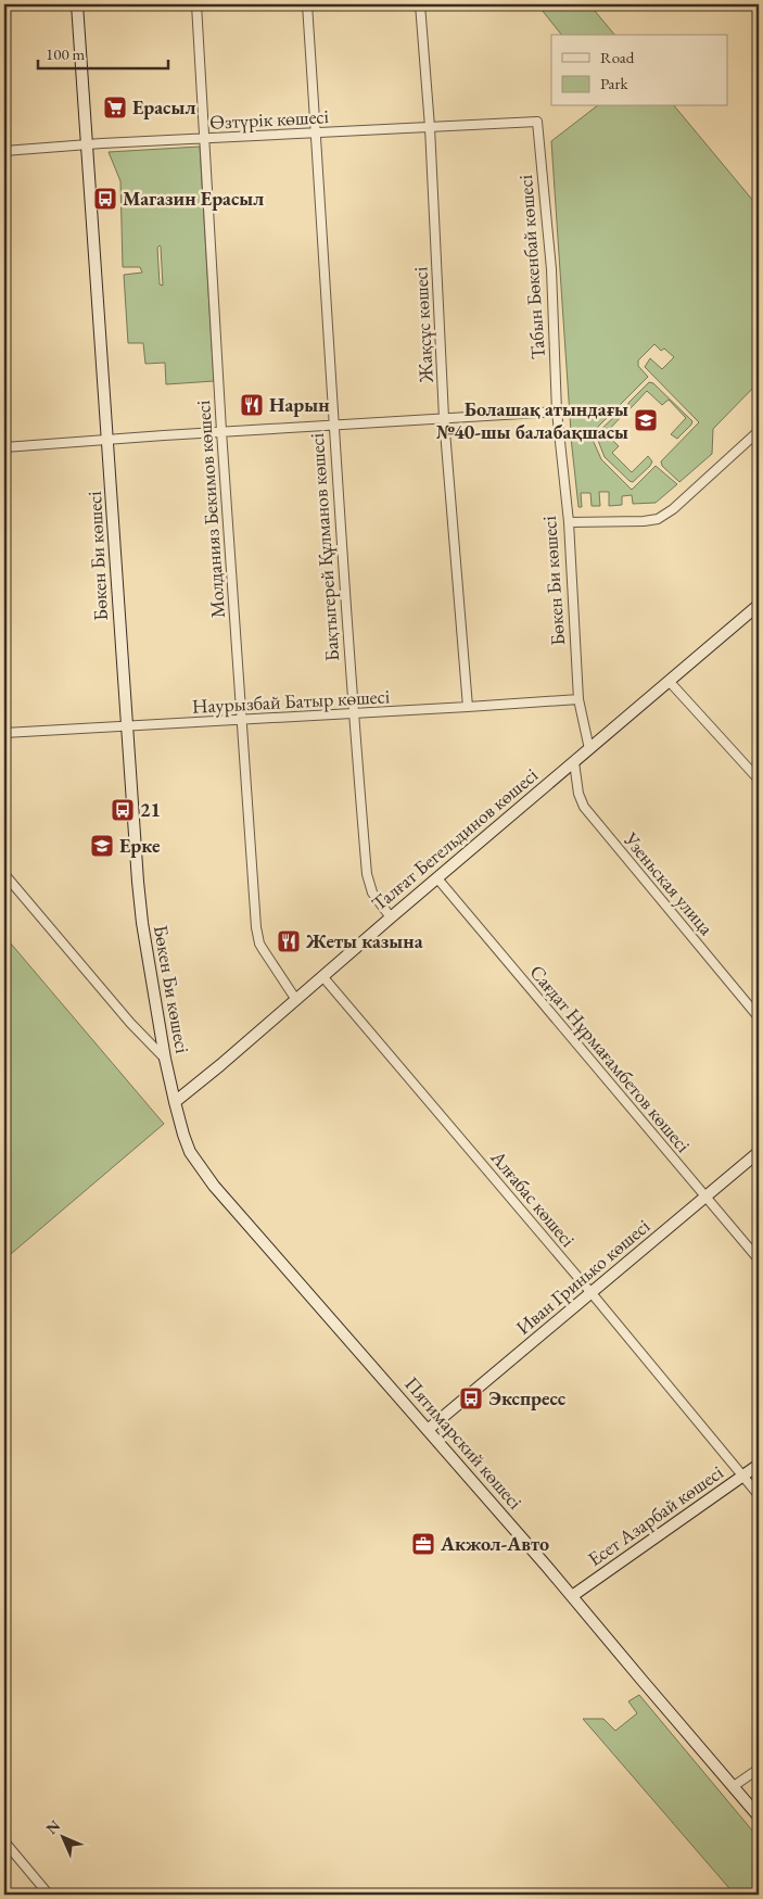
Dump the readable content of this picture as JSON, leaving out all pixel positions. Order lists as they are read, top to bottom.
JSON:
{
  "streets": {
    "street": [
      "Өзтүрік көшесі",
      "Табын Бөкенбай көшесі",
      "Жақсұс көшесі",
      "Молданияз Бекимов көшесі",
      "Бақтыгерей Құлманов көшесі",
      "Бөкен Би көшесі",
      "Наурызбай Батыр көшесі",
      "Талғат Бегельдинов көшесі",
      "Узеньская улица",
      "Сағдат Нұрмағамбетов көшесі",
      "Алғабас көшесі",
      "Иван Гринько көшесі",
      "Пятимарский көшесі",
      "Есет Азарбай көшесі"
    ]
  },
  "crossings": [
    ["Өзтүрік көшесі", "Табын Бөкенбай көшесі"],
    ["Өзтүрік көшесі", "Жақсұс көшесі"],
    ["Өзтүрік көшесі", "Молданияз Бекимов көшесі"],
    ["Өзтүрік көшесі", "Бақтыгерей Құлманов көшесі"],
    ["Өзтүрік көшесі", "Бөкен Би көшесі"],
    ["Табын Бөкенбай көшесі", "Бөкен Би көшесі"],
    ["Жақсұс көшесі", "Наурызбай Батыр көшесі"],
    ["Молданияз Бекимов көшесі", "Наурызбай Батыр көшесі"],
    ["Молданияз Бекимов көшесі", "Талғат Бегельдинов көшесі"],
    ["Бақтыгерей Құлманов көшесі", "Наурызбай Батыр көшесі"],
    ["Бақтыгерей Құлманов көшесі", "Талғат Бегельдинов көшесі"],
    ["Бөкен Би көшесі", "Наурызбай Батыр көшесі"],
    ["Бөкен Би көшесі", "Талғат Бегельдинов көшесі"],
    ["Бөкен Би көшесі", "Пятимарский көшесі"],
    ["Талғат Бегельдинов көшесі", "Узеньская улица"],
    ["Талғат Бегельдинов көшесі", "Сағдат Нұрмағамбетов көшесі"],
    ["Талғат Бегельдинов көшесі", "Алғабас көшесі"],
    ["Сағдат Нұрмағамбетов көшесі", "Иван Гринько көшесі"],
    ["Алғабас көшесі", "Иван Гринько көшесі"],
    ["Алғабас көшесі", "Есет Азарбай көшесі"],
    ["Иван Гринько көшесі", "Пятимарский көшесі"],
    ["Пятимарский көшесі", "Есет Азарбай көшесі"]
  ],
  "places": {
    "supermarket": ["Ерасыл"],
    "bus stop": ["Магазин Ерасыл", "21", "Экспресс"],
    "restaurant": ["Нарын", "Жеты казына"],
    "school or university": ["Болашақ атындағы №40-шы балабақшасы", "Ерке"],
    "office": ["Акжол-Авто"]
  },
  "legend": ["Road", "Park"],
  "scale_bar": "100 m",
  "north": "top left"
}
